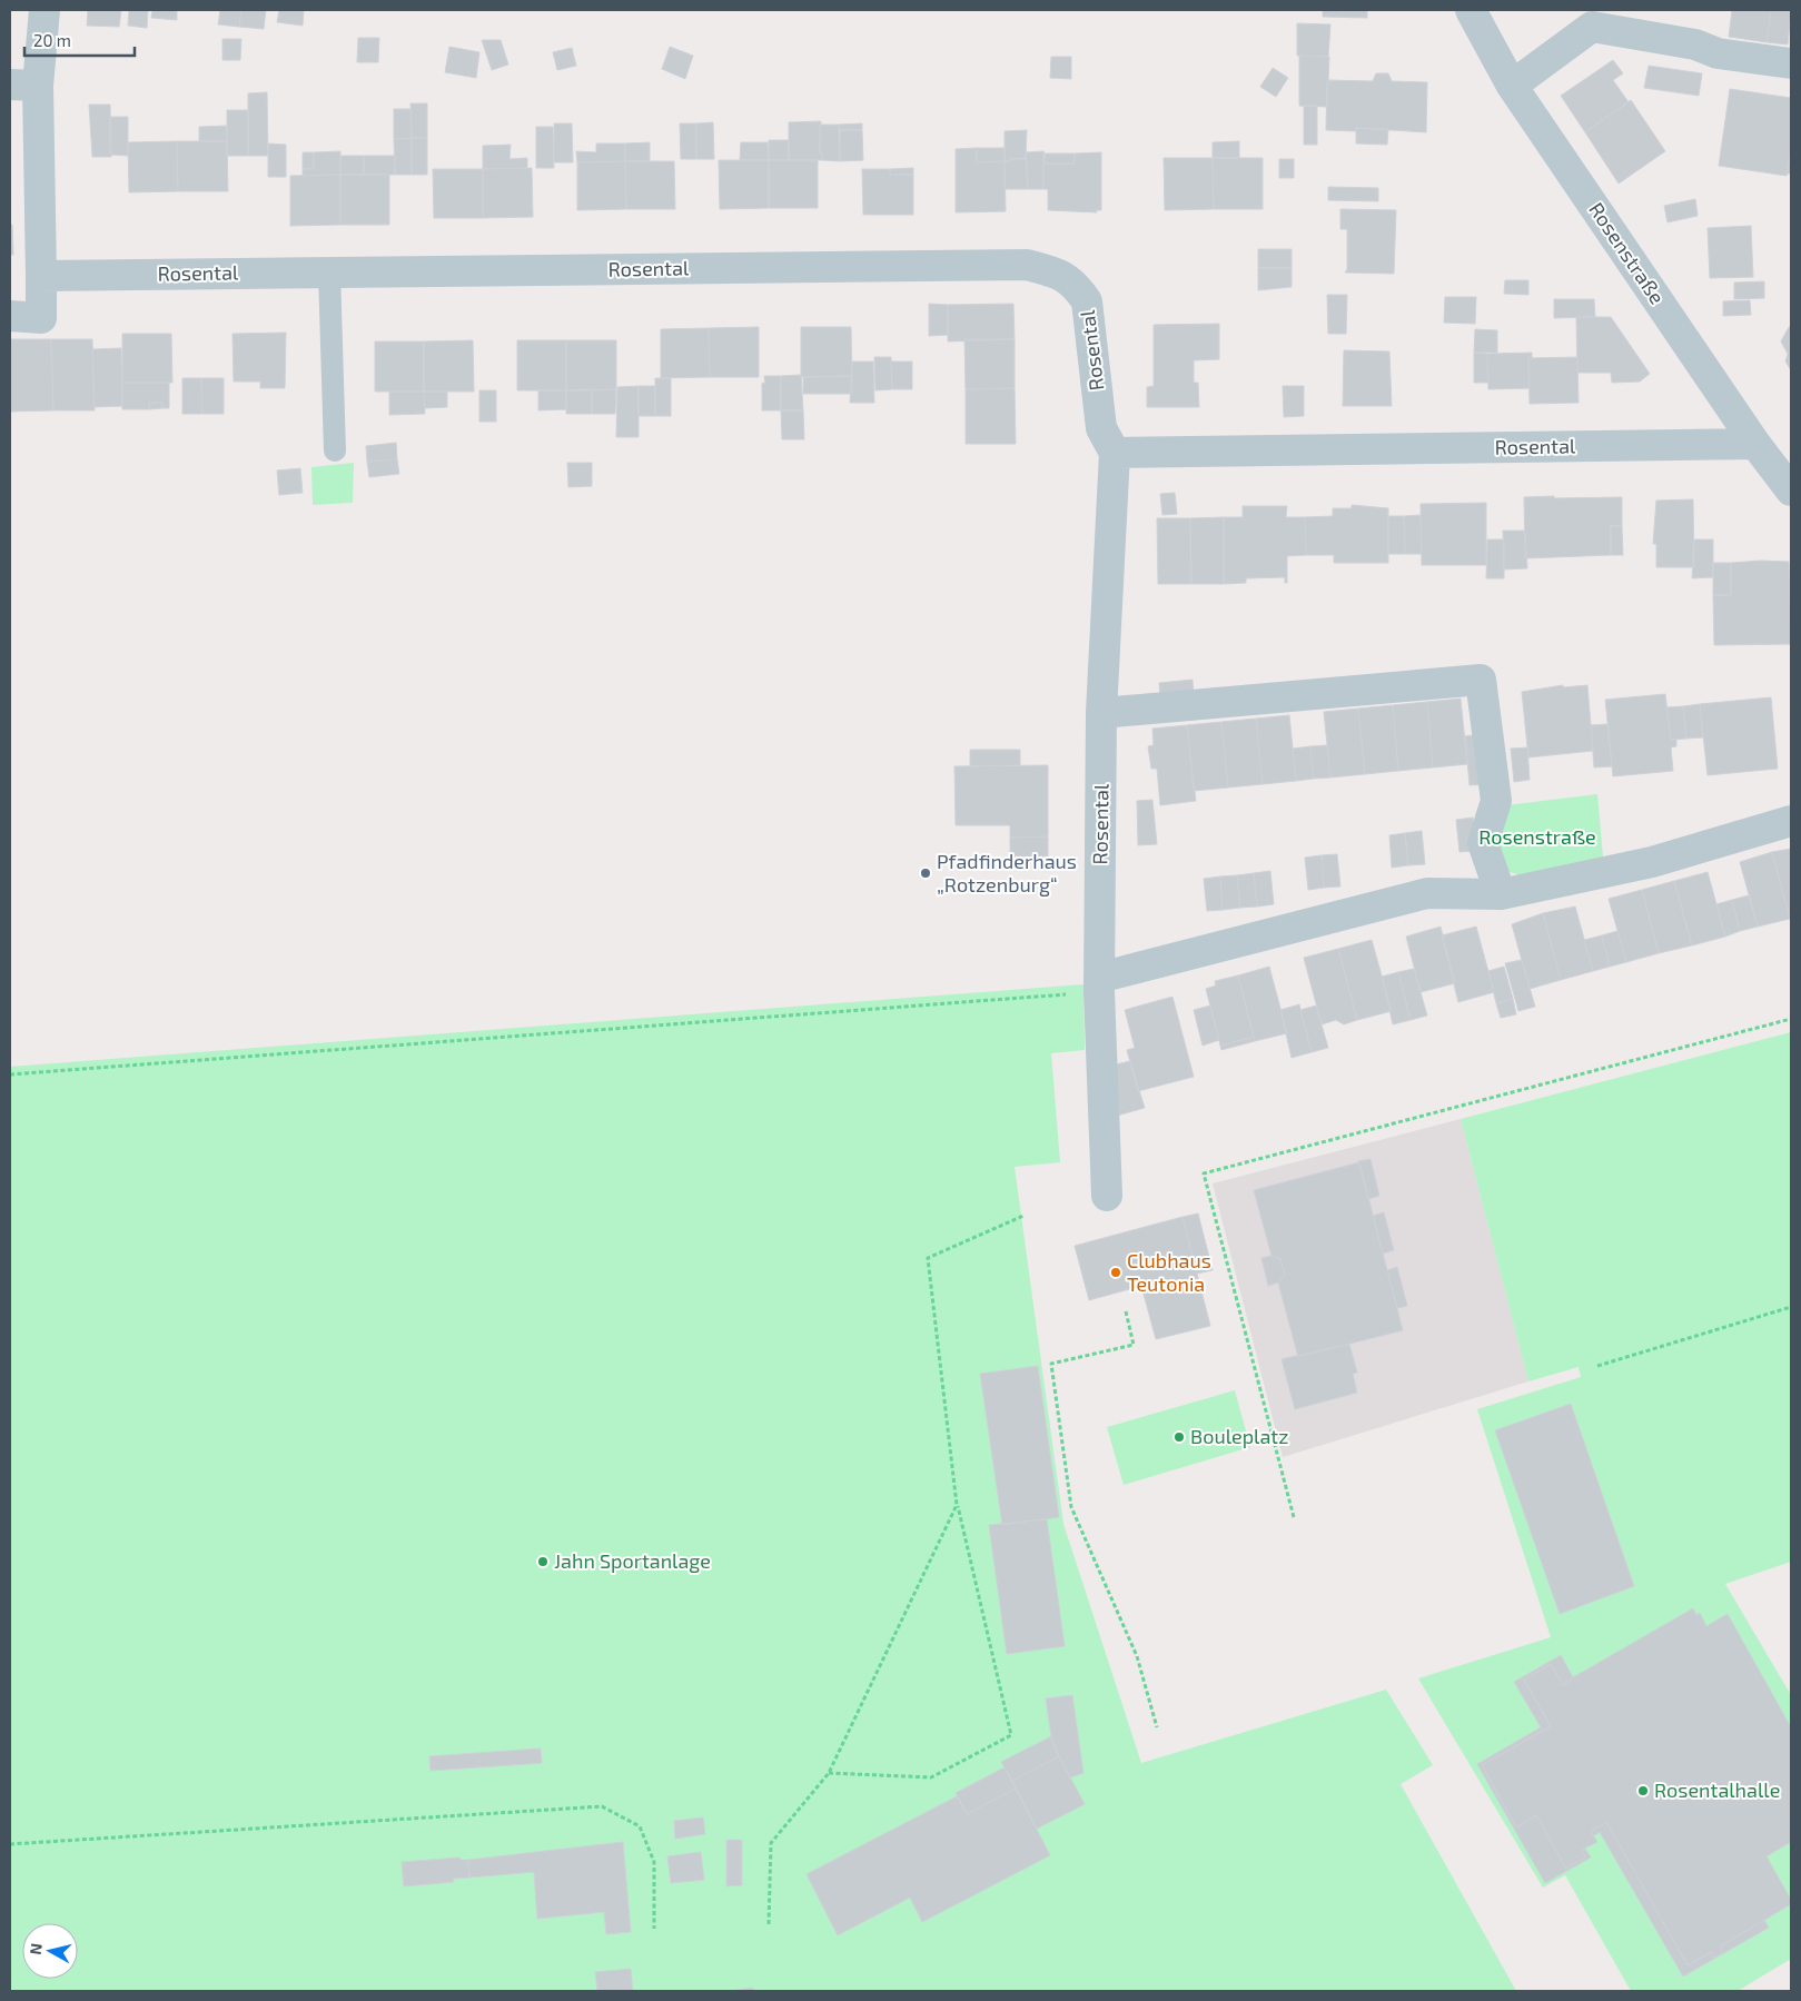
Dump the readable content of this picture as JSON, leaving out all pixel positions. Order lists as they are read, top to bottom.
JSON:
{
  "streets": {
    "street": ["Rosenstraße", "Rosental"]
  },
  "crossings": [
    ["Rosenstraße", "Rosental"]
  ],
  "parks": ["Rosenstraße"],
  "places": [
    "Pfadfinderhaus „Rotzenburg“",
    "Clubhaus Teutonia",
    "Bouleplatz",
    "Jahn Sportanlage",
    "Rosentalhalle"
  ],
  "scale_bar": "20 m",
  "north": "left"
}
